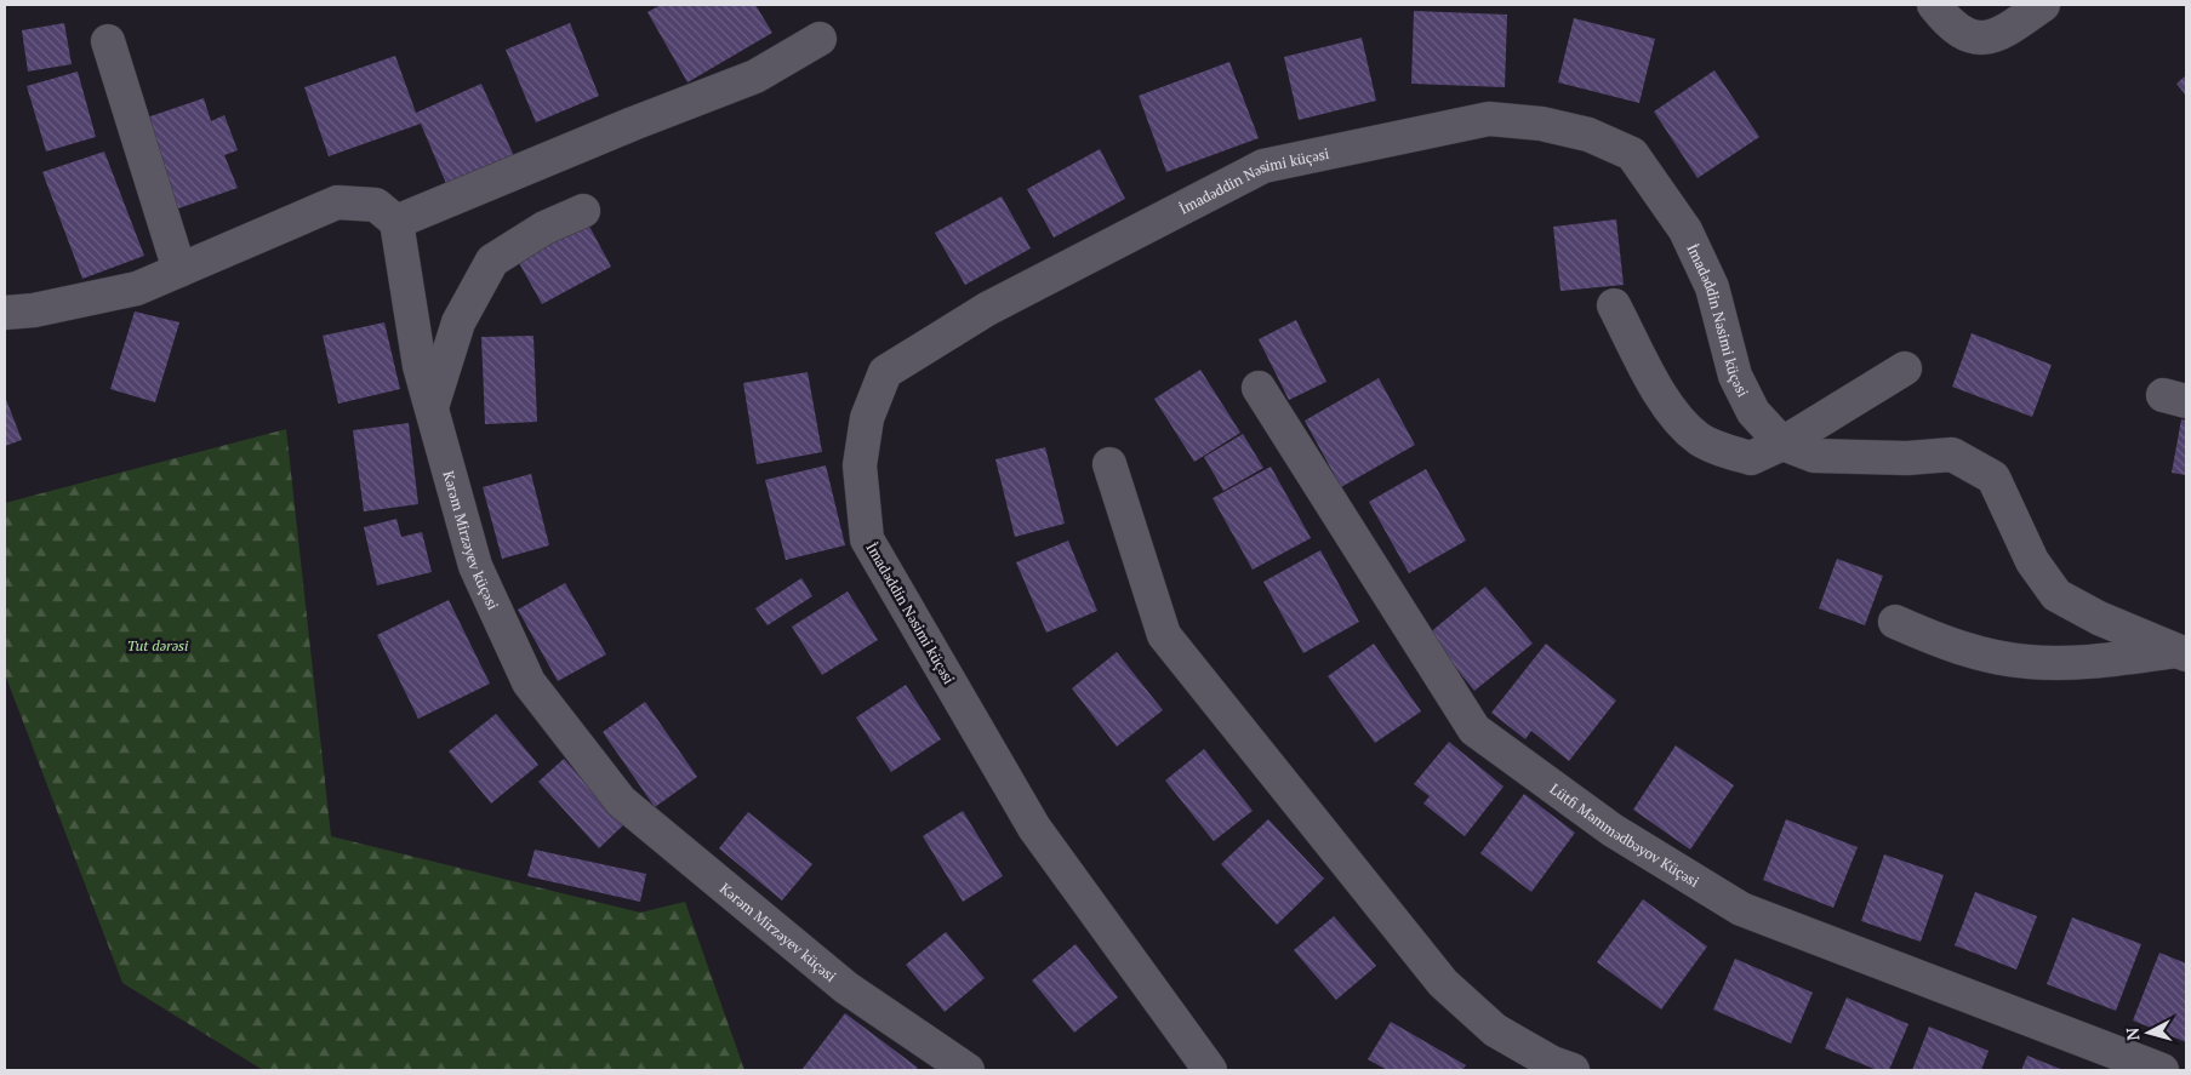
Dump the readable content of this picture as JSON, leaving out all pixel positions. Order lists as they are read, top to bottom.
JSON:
{
  "streets": {
    "street": ["İmadəddin Nəsimi küçəsi", "Kərəm Mirzəyev küçəsi", "Lütfi Məmmədbəyov Küçəsi"]
  },
  "parks": ["Tut dərəsi"],
  "north": "left"
}
